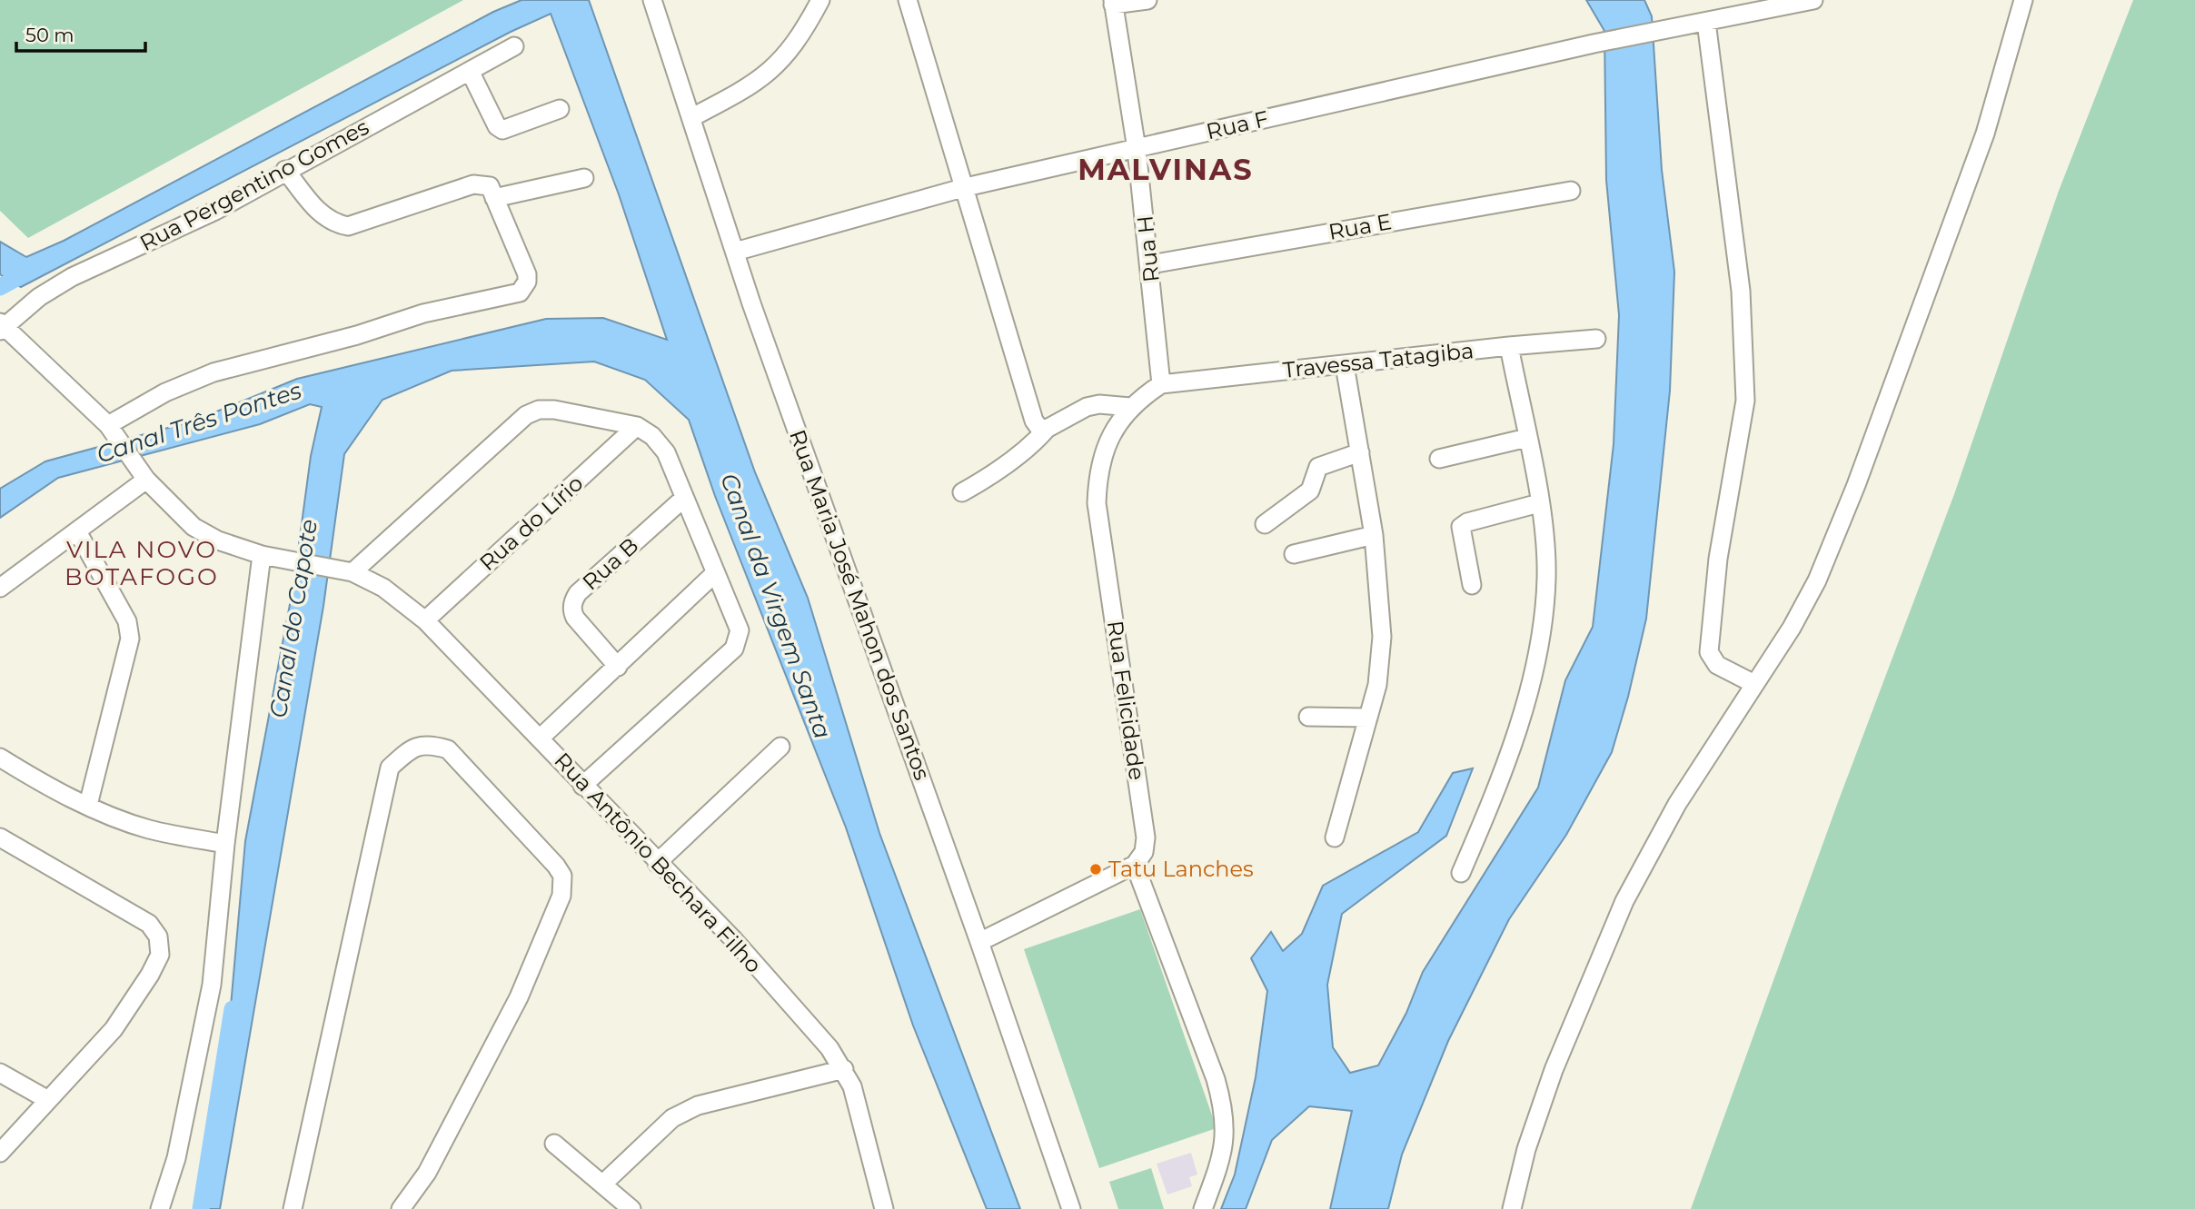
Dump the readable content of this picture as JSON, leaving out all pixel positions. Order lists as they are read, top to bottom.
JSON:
{
  "streets": {
    "street": [
      "Rua F",
      "Rua Pergentino Gomes",
      "Rua E",
      "Rua H",
      "Travessa Tatagiba",
      "Rua do Lírio",
      "Rua B",
      "Rua Maria José Mahon dos Santos",
      "Rua Felicidade",
      "Rua Antônio Bechara Filho"
    ]
  },
  "crossings": [
    ["Rua F", "Rua H"],
    ["Rua F", "Rua Maria José Mahon dos Santos"],
    ["Rua Pergentino Gomes", "Rua Antônio Bechara Filho"],
    ["Rua E", "Rua H"],
    ["Rua H", "Travessa Tatagiba"],
    ["Rua H", "Rua Felicidade"],
    ["Travessa Tatagiba", "Rua Felicidade"],
    ["Rua do Lírio", "Rua Antônio Bechara Filho"]
  ],
  "districts": ["MALVINAS", "VILA NOVO BOTAFOGO"],
  "water": ["Canal Três Pontes", "Canal da Virgem Santa", "Canal do Capote"],
  "places": ["Tatu Lanches"],
  "scale_bar": "50 m"
}
